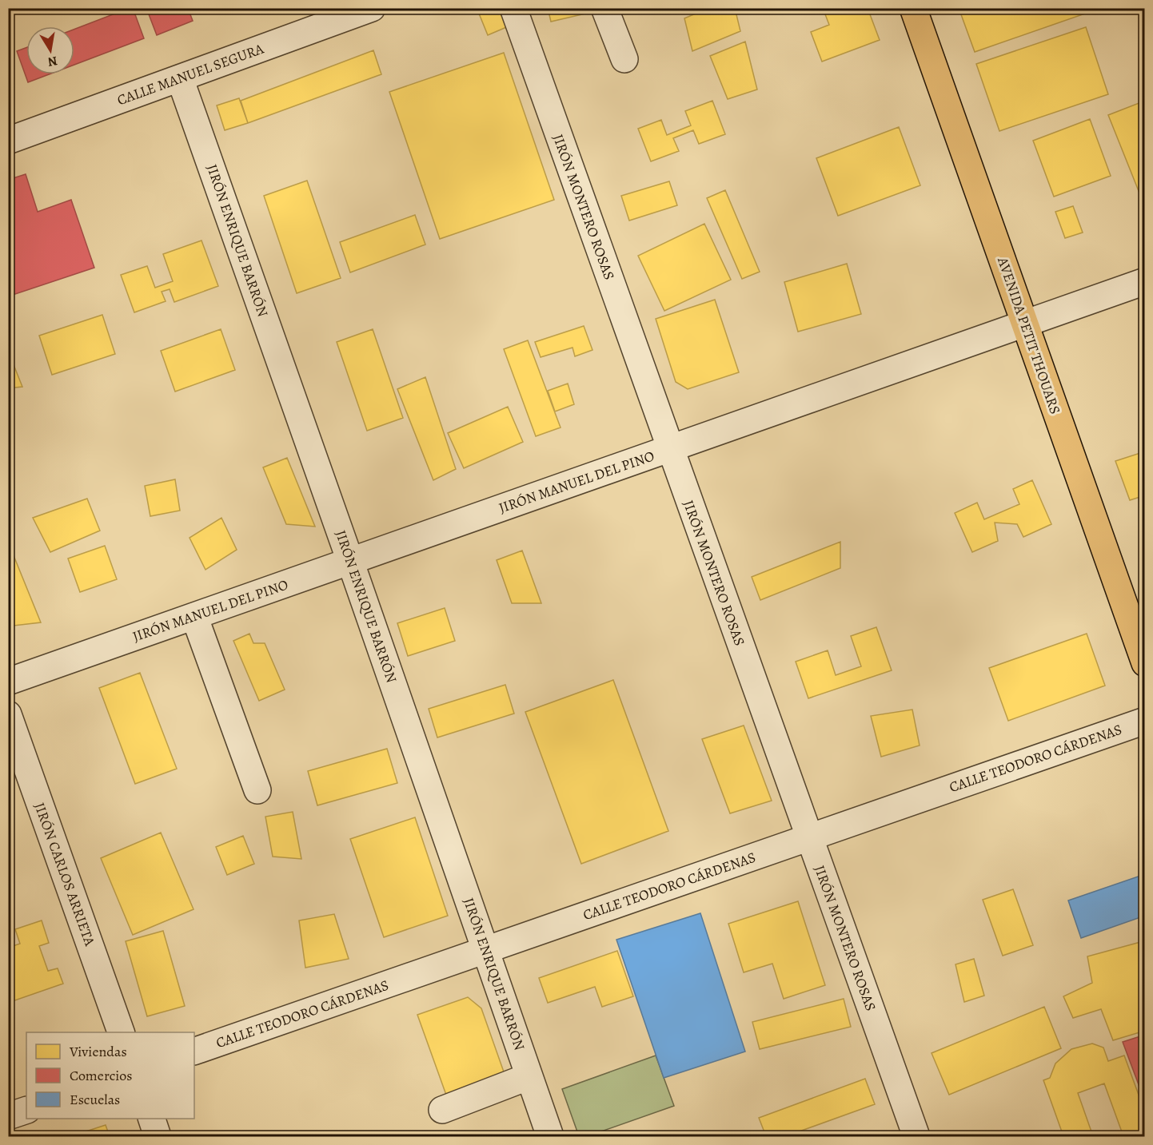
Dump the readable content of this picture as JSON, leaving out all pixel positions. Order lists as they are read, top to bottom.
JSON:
{
  "streets": {
    "main road": ["AVENIDA PETIT THOUARS"],
    "street": [
      "CALLE MANUEL SEGURA",
      "JIRÓN MONTERO ROSAS",
      "JIRÓN ENRIQUE BARRÓN",
      "JIRÓN MANUEL DEL PINO",
      "CALLE TEODORO CÁRDENAS",
      "JIRÓN CARLOS ARRIETA"
    ]
  },
  "crossings": [
    ["CALLE MANUEL SEGURA", "JIRÓN ENRIQUE BARRÓN"],
    ["JIRÓN MONTERO ROSAS", "JIRÓN MANUEL DEL PINO"],
    ["JIRÓN MONTERO ROSAS", "CALLE TEODORO CÁRDENAS"],
    ["JIRÓN ENRIQUE BARRÓN", "JIRÓN MANUEL DEL PINO"],
    ["JIRÓN ENRIQUE BARRÓN", "CALLE TEODORO CÁRDENAS"],
    ["AVENIDA PETIT THOUARS", "JIRÓN MANUEL DEL PINO"]
  ],
  "legend": ["Viviendas", "Comercios", "Escuelas"],
  "north": "bottom"
}
